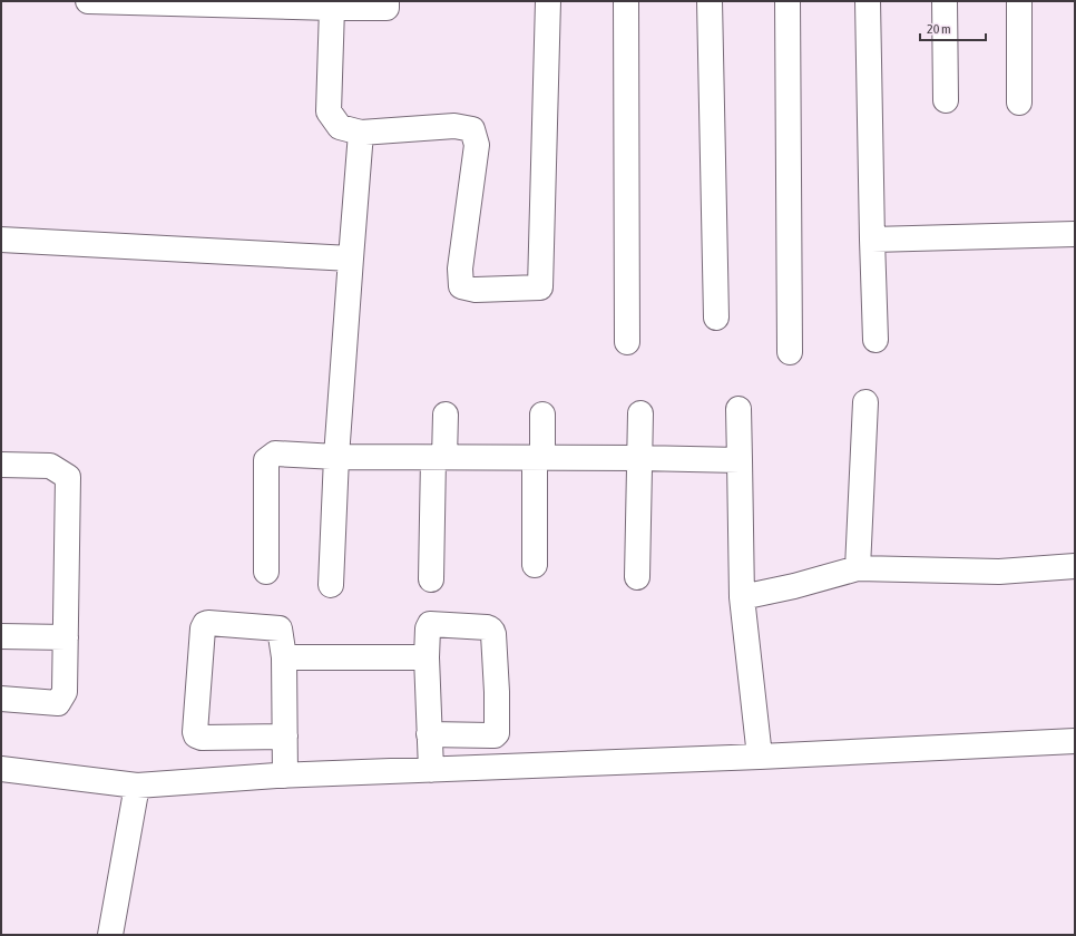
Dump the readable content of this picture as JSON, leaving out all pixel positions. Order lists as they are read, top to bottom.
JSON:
{
  "scale_bar": "20 m"
}
